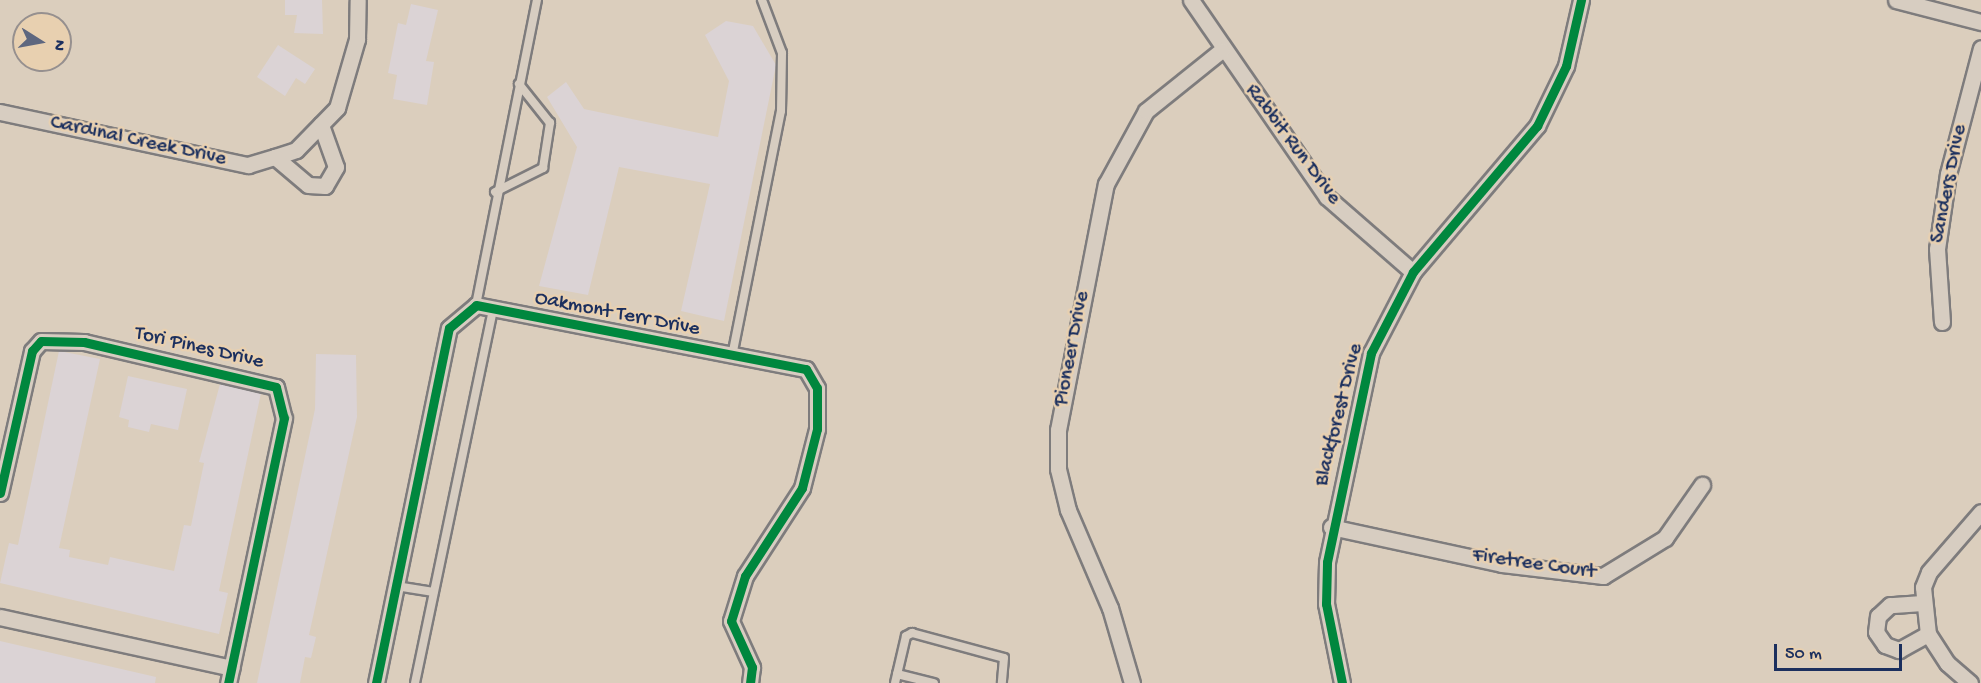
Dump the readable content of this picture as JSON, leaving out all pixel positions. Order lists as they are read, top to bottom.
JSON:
{
  "streets": {
    "street": [
      "Cardinal Creek Drive",
      "Rabbit Run Drive",
      "Sanders Drive",
      "Oakmont Terr Drive",
      "Tori Pines Drive",
      "Pioneer Drive",
      "Blackforest Drive",
      "Firetree Court"
    ]
  },
  "crossings": [
    ["Rabbit Run Drive", "Pioneer Drive"],
    ["Rabbit Run Drive", "Blackforest Drive"],
    ["Blackforest Drive", "Firetree Court"]
  ],
  "scale_bar": "50 m",
  "north": "right"
}
